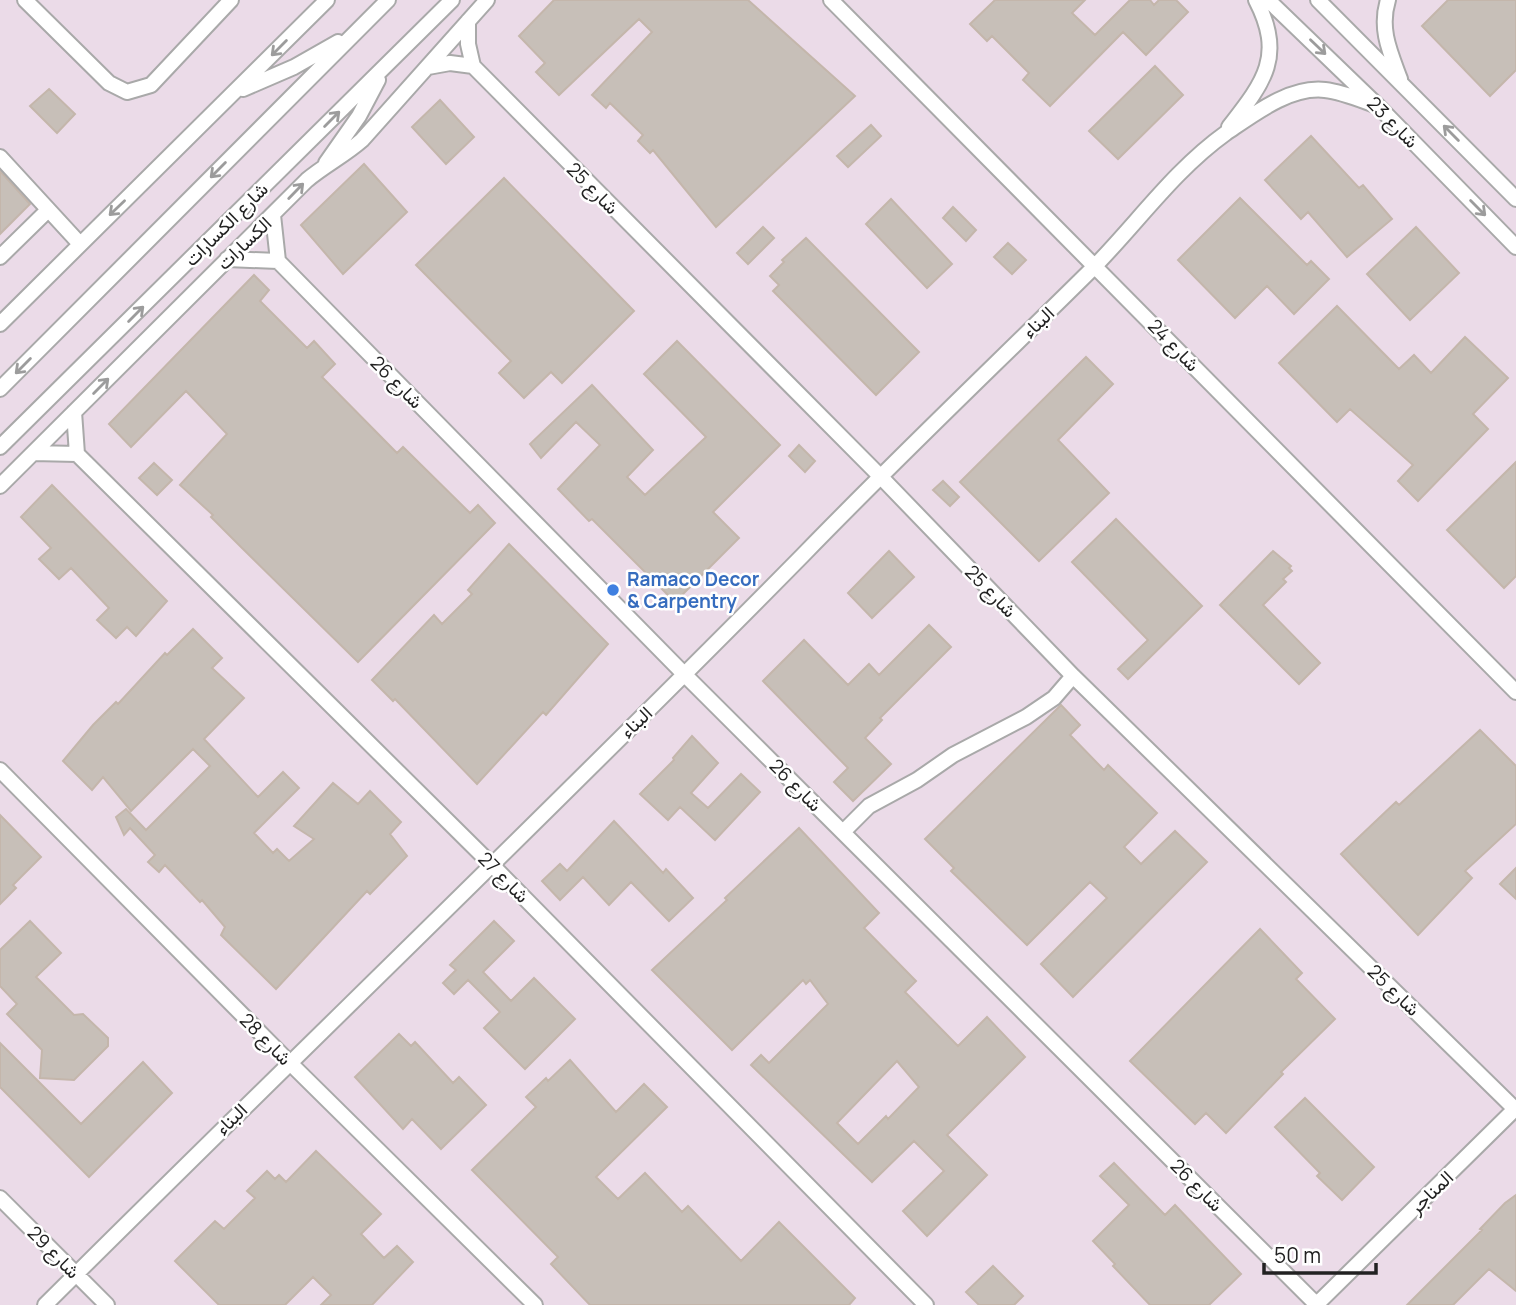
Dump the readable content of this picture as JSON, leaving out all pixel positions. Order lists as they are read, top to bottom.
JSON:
{
  "streets": {
    "street": [
      "شارع 23",
      "شارع 25",
      "شارع الكسارات",
      "الكسارات",
      "البناء",
      "شارع 24",
      "شارع 26",
      "شارع 27",
      "شارع 28",
      "المناجر",
      "شارع 29"
    ]
  },
  "crossings": [
    ["شارع 23", "البناء"],
    ["شارع 25", "البناء"],
    ["شارع 25", "المناجر"],
    ["البناء", "شارع 24"],
    ["البناء", "شارع 26"],
    ["البناء", "شارع 27"],
    ["البناء", "شارع 28"],
    ["البناء", "شارع 29"],
    ["شارع 26", "المناجر"]
  ],
  "places": ["Ramaco Decor & Carpentry"],
  "scale_bar": "50 m"
}
